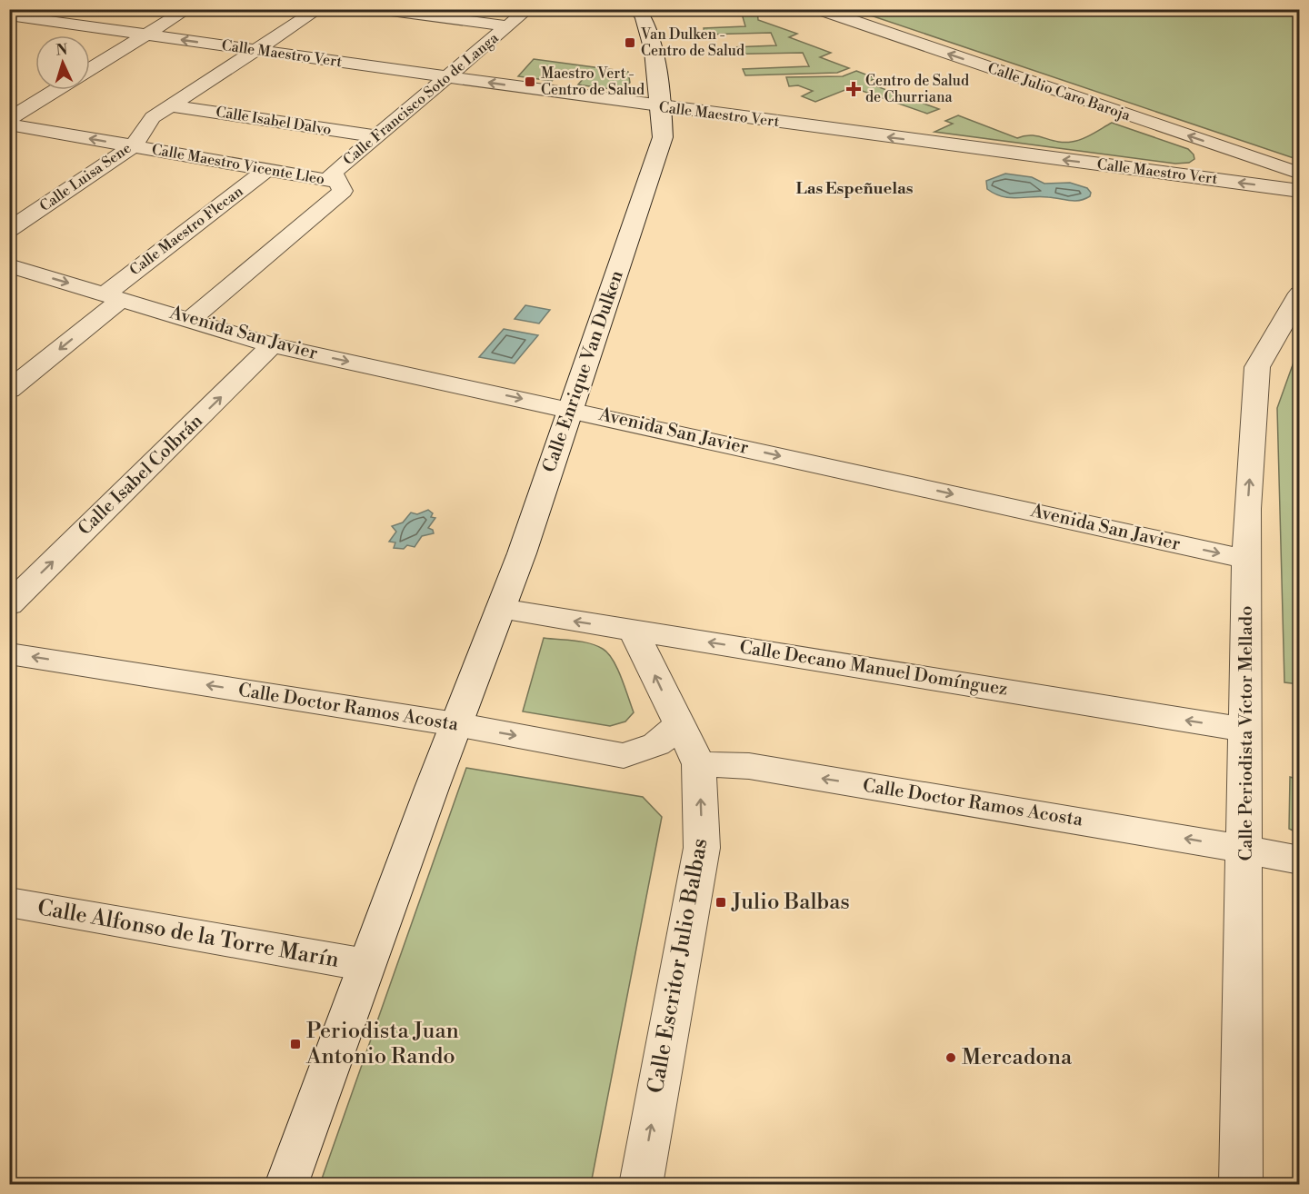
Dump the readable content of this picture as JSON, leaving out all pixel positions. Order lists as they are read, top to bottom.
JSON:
{
  "streets": {
    "street": [
      "Calle Maestro Vert",
      "Calle Julio Caro Baroja",
      "Calle Francisco Soto de Langa",
      "Calle Isabel Dalvo",
      "Calle Maestro Vicente Lleo",
      "Calle Luisa Sene",
      "Calle Maestro Flecan",
      "Avenida San Javier",
      "Calle Enrique Van Dulken",
      "Calle Isabel Colbrán",
      "Calle Decano Manuel Domínguez",
      "Calle Doctor Ramos Acosta",
      "Calle Periodista Víctor Mellado",
      "Calle Alfonso de la Torre Marín",
      "Calle Escritor Julio Balbas"
    ]
  },
  "crossings": [
    ["Calle Maestro Vert", "Calle Francisco Soto de Langa"],
    ["Calle Maestro Vert", "Calle Luisa Sene"],
    ["Calle Maestro Vert", "Calle Enrique Van Dulken"],
    ["Calle Francisco Soto de Langa", "Calle Isabel Dalvo"],
    ["Calle Francisco Soto de Langa", "Calle Maestro Vicente Lleo"],
    ["Calle Francisco Soto de Langa", "Avenida San Javier"],
    ["Calle Isabel Dalvo", "Calle Luisa Sene"],
    ["Calle Maestro Vicente Lleo", "Calle Luisa Sene"],
    ["Calle Maestro Vicente Lleo", "Calle Maestro Flecan"],
    ["Calle Maestro Flecan", "Avenida San Javier"],
    ["Avenida San Javier", "Calle Enrique Van Dulken"],
    ["Avenida San Javier", "Calle Isabel Colbrán"],
    ["Avenida San Javier", "Calle Periodista Víctor Mellado"],
    ["Calle Enrique Van Dulken", "Calle Decano Manuel Domínguez"],
    ["Calle Enrique Van Dulken", "Calle Doctor Ramos Acosta"],
    ["Calle Enrique Van Dulken", "Calle Alfonso de la Torre Marín"],
    ["Calle Decano Manuel Domínguez", "Calle Periodista Víctor Mellado"],
    ["Calle Decano Manuel Domínguez", "Calle Escritor Julio Balbas"],
    ["Calle Doctor Ramos Acosta", "Calle Periodista Víctor Mellado"],
    ["Calle Doctor Ramos Acosta", "Calle Escritor Julio Balbas"]
  ],
  "one_way": [
    "Calle Maestro Vert",
    "Calle Julio Caro Baroja",
    "Calle Maestro Vicente Lleo",
    "Calle Maestro Flecan",
    "Avenida San Javier",
    "Calle Isabel Colbrán",
    "Calle Decano Manuel Domínguez",
    "Calle Escritor Julio Balbas"
  ],
  "districts": ["Las Espeñuelas"],
  "places": {
    "transit": [
      "Van Dulken - Centro de Salud",
      "Maestro Vert - Centro de Salud",
      "Julio Balbas",
      "Periodista Juan Antonio Rando"
    ],
    "health": ["Centro de Salud de Churriana"],
    "other": ["Mercadona"]
  },
  "north": "top"
}
